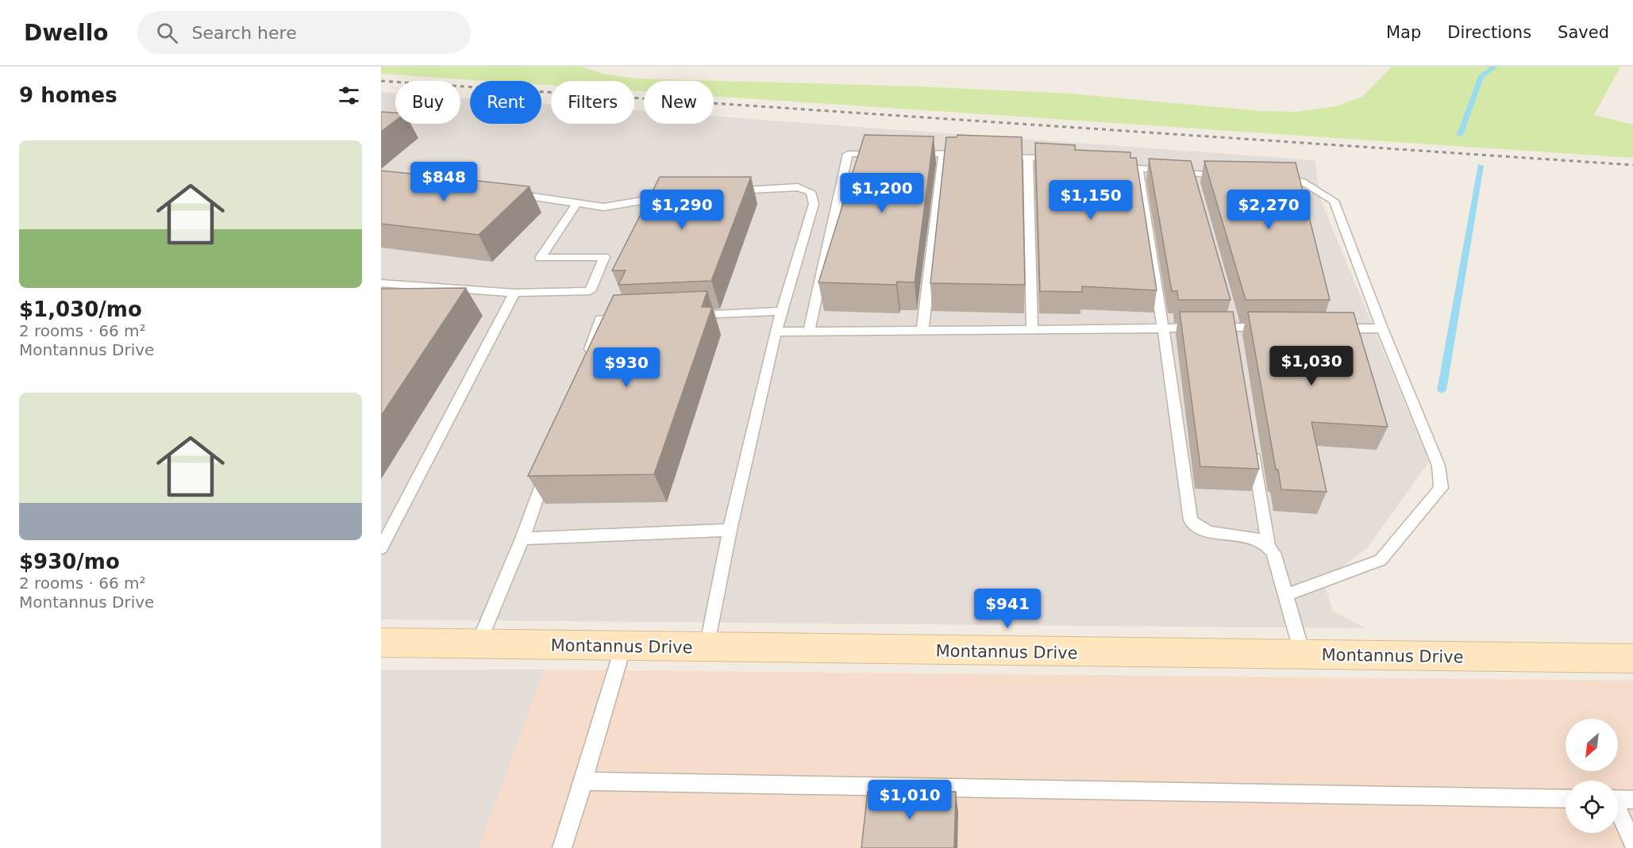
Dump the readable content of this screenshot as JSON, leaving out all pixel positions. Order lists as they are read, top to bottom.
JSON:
{
  "streets": {
    "street": ["Montannus Drive"]
  },
  "north": "bottom left",
  "page": {
    "header": "Dwello",
    "search": "Search here",
    "nav": ["Map", "Directions", "Saved"],
    "heading": "9 homes",
    "chip": [
      "Buy",
      "Rent",
      "Filters",
      "New"
    ],
    "list": [
      {
        "name": "$1,030/mo",
        "note": "2 rooms · 66 m² · Montannus Drive"
      },
      {
        "name": "$930/mo",
        "note": "2 rooms · 66 m² · Montannus Drive"
      }
    ],
    "price": [
      "$848",
      "$1,200",
      "$1,150",
      "$1,290",
      "$2,270",
      "$1,030",
      "$930",
      "$941",
      "$1,010"
    ]
  }
}
